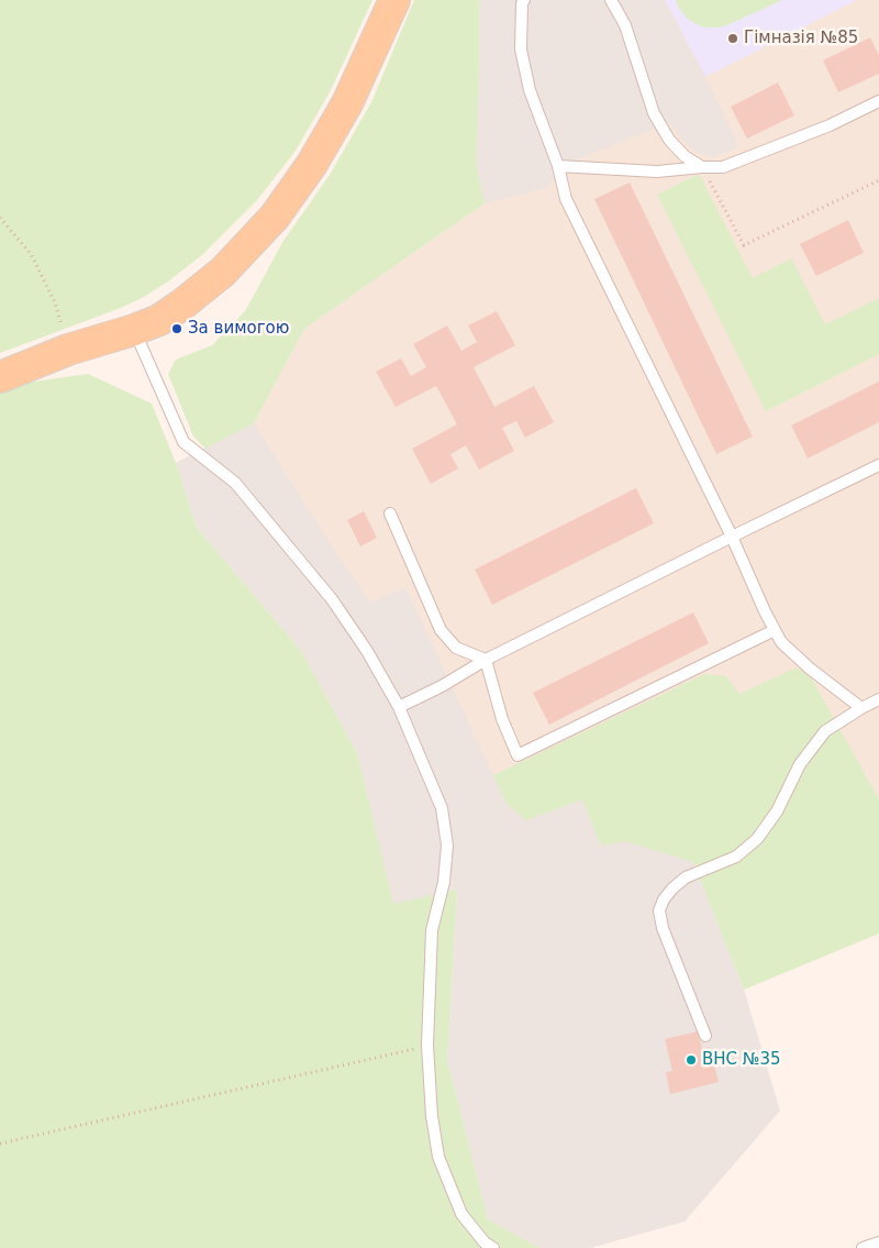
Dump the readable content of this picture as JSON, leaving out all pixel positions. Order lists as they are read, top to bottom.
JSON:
{
  "places": ["Гімназія №85", "За вимогою", "ВНС №35"]
}
